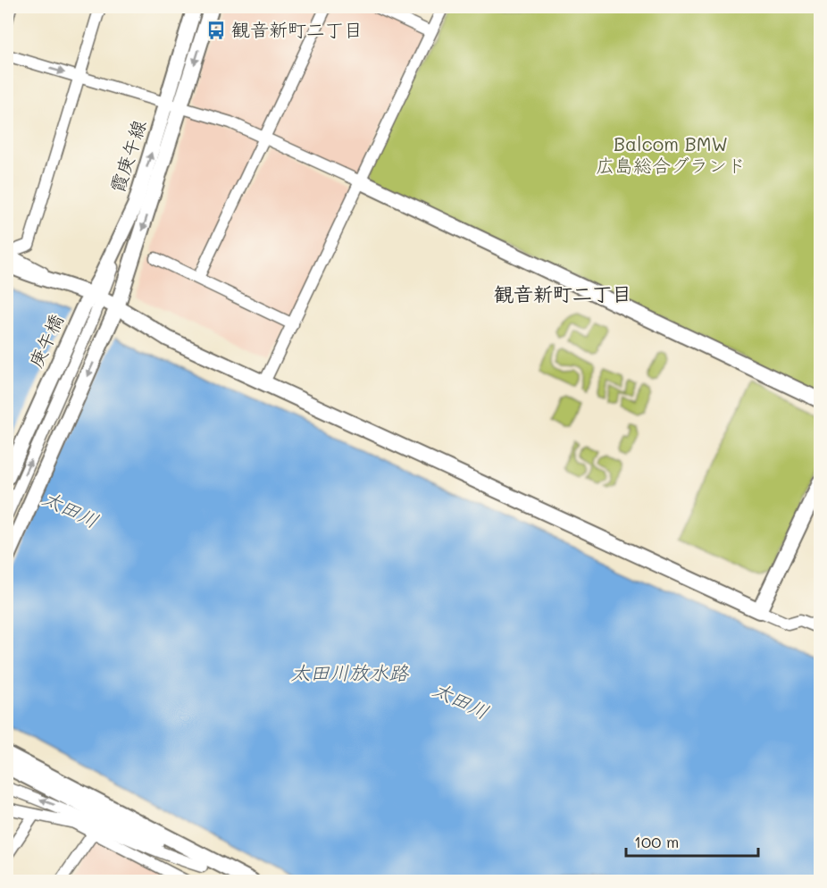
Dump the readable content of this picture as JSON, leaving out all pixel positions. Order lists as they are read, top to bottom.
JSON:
{
  "streets": {
    "street": ["霞庚午線", "庚午橋"]
  },
  "crossings": [
    ["霞庚午線", "庚午橋"]
  ],
  "districts": ["観音新町二丁目"],
  "water": ["太田川", "太田川放水路"],
  "parks": ["Balcom BMW 広島総合グランド"],
  "places": {
    "bus stop": ["観音新町二丁目"]
  },
  "scale_bar": "100 m"
}
